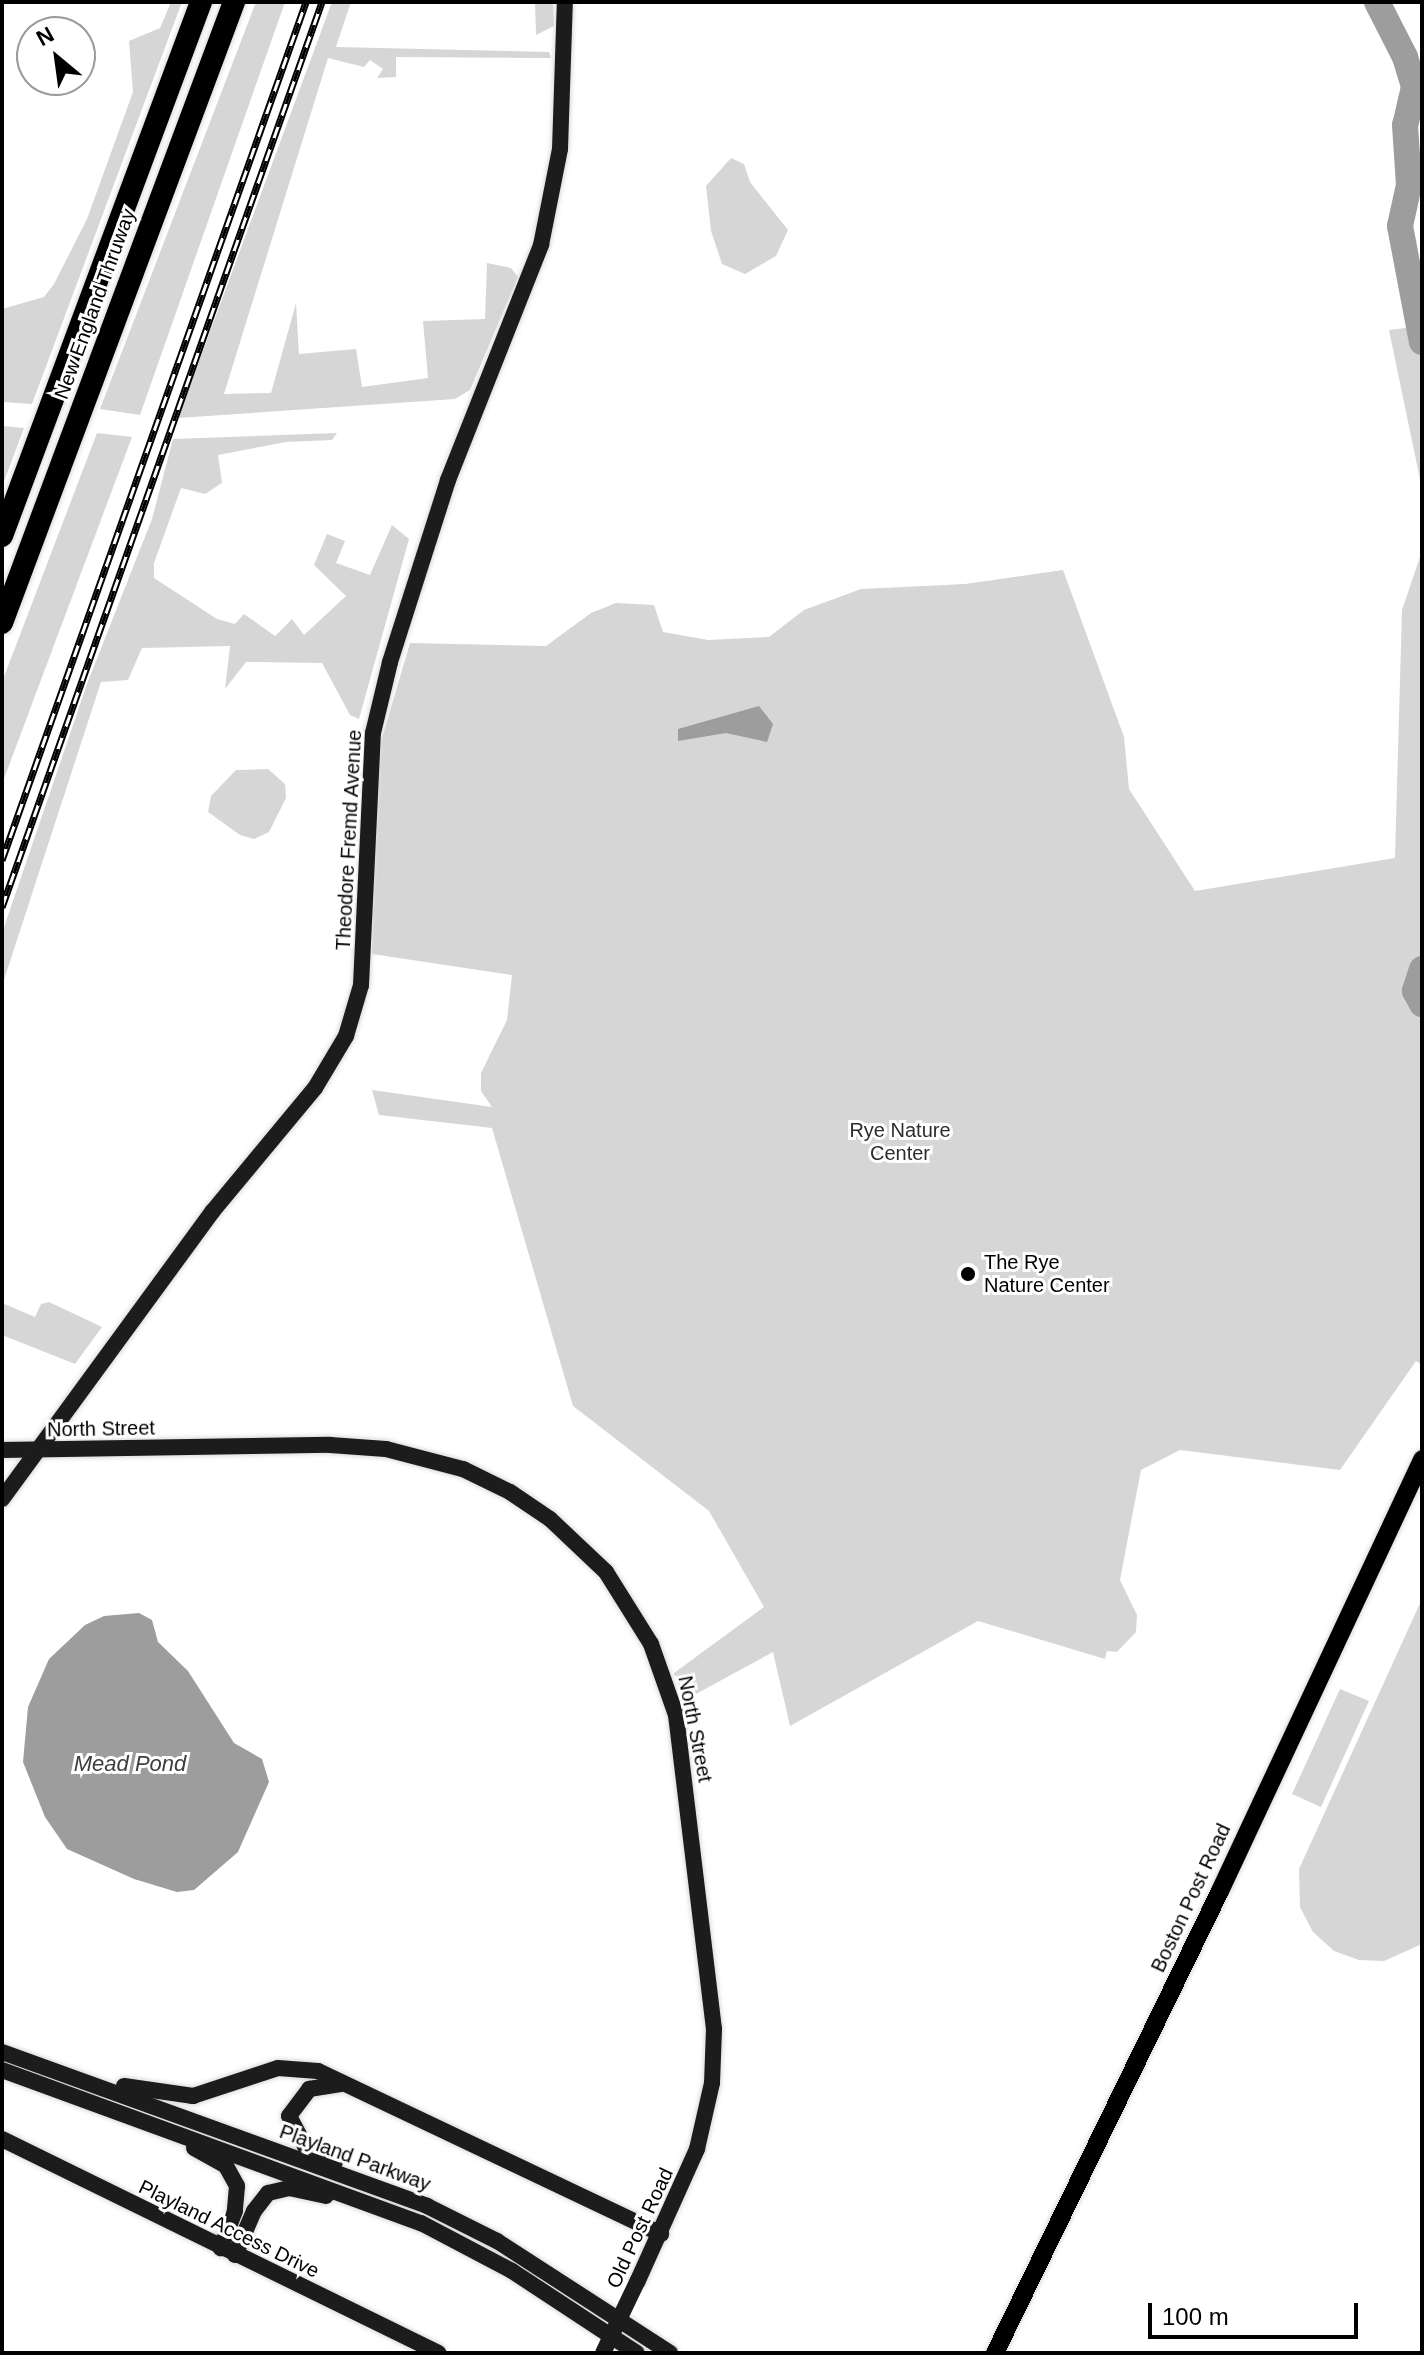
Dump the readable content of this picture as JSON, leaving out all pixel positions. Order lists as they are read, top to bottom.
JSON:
{
  "streets": {
    "highway": ["New England Thruway"],
    "main road": ["Boston Post Road"],
    "street": [
      "Theodore Fremd Avenue",
      "North Street",
      "Playland Parkway",
      "Old Post Road",
      "Playland Access Drive"
    ]
  },
  "crossings": [
    ["Theodore Fremd Avenue", "North Street"],
    ["North Street", "Old Post Road"]
  ],
  "water": ["Mead Pond"],
  "parks": ["Rye Nature Center"],
  "places": ["The Rye Nature Center"],
  "scale_bar": "100 m",
  "north": "top left"
}
